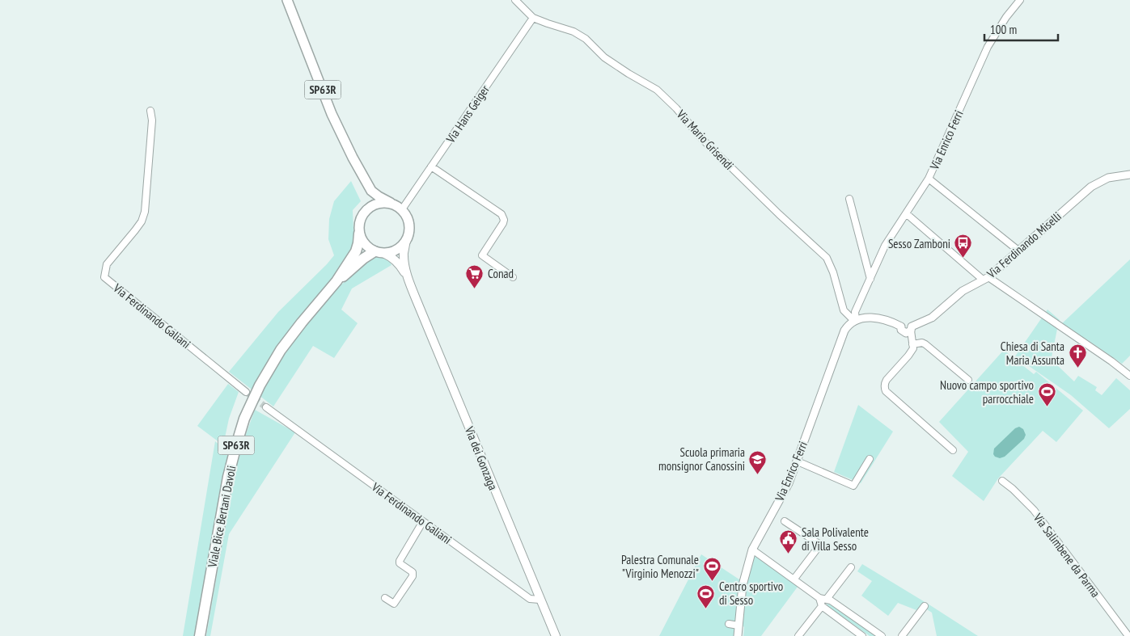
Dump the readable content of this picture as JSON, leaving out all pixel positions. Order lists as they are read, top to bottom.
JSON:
{
  "streets": {
    "highway": ["SP63R", "Viale Bice Bertani Davoli"],
    "main road": ["Via dei Gonzaga"],
    "street": [
      "Via Hans Geiger",
      "Via Mario Grisendi",
      "Via Enrico Ferri",
      "Via Ferdinando Miselli",
      "Via Ferdinando Galiani",
      "Via Salimbene da Parma"
    ]
  },
  "crossings": [
    ["SP63R", "Via Hans Geiger"],
    ["SP63R", "Via dei Gonzaga"],
    ["SP63R", "Viale Bice Bertani Davoli"],
    ["Via Hans Geiger", "Via Mario Grisendi"],
    ["Via Hans Geiger", "Via dei Gonzaga"],
    ["Via Mario Grisendi", "Via Enrico Ferri"],
    ["Via Ferdinando Galiani", "Via dei Gonzaga"]
  ],
  "places": {
    "bus stop": ["Sesso Zamboni"],
    "supermarket": ["Conad"],
    "church": ["Chiesa di Santa Maria Assunta"],
    "sports": ["Nuovo campo sportivo parrocchiale", "Palestra Comunale \"Virginio Menozzi\"", "Centro sportivo di Sesso"],
    "school or university": ["Scuola primaria monsignor Canossini"],
    "public building": ["Sala Polivalente di Villa Sesso"]
  },
  "scale_bar": "100 m"
}
